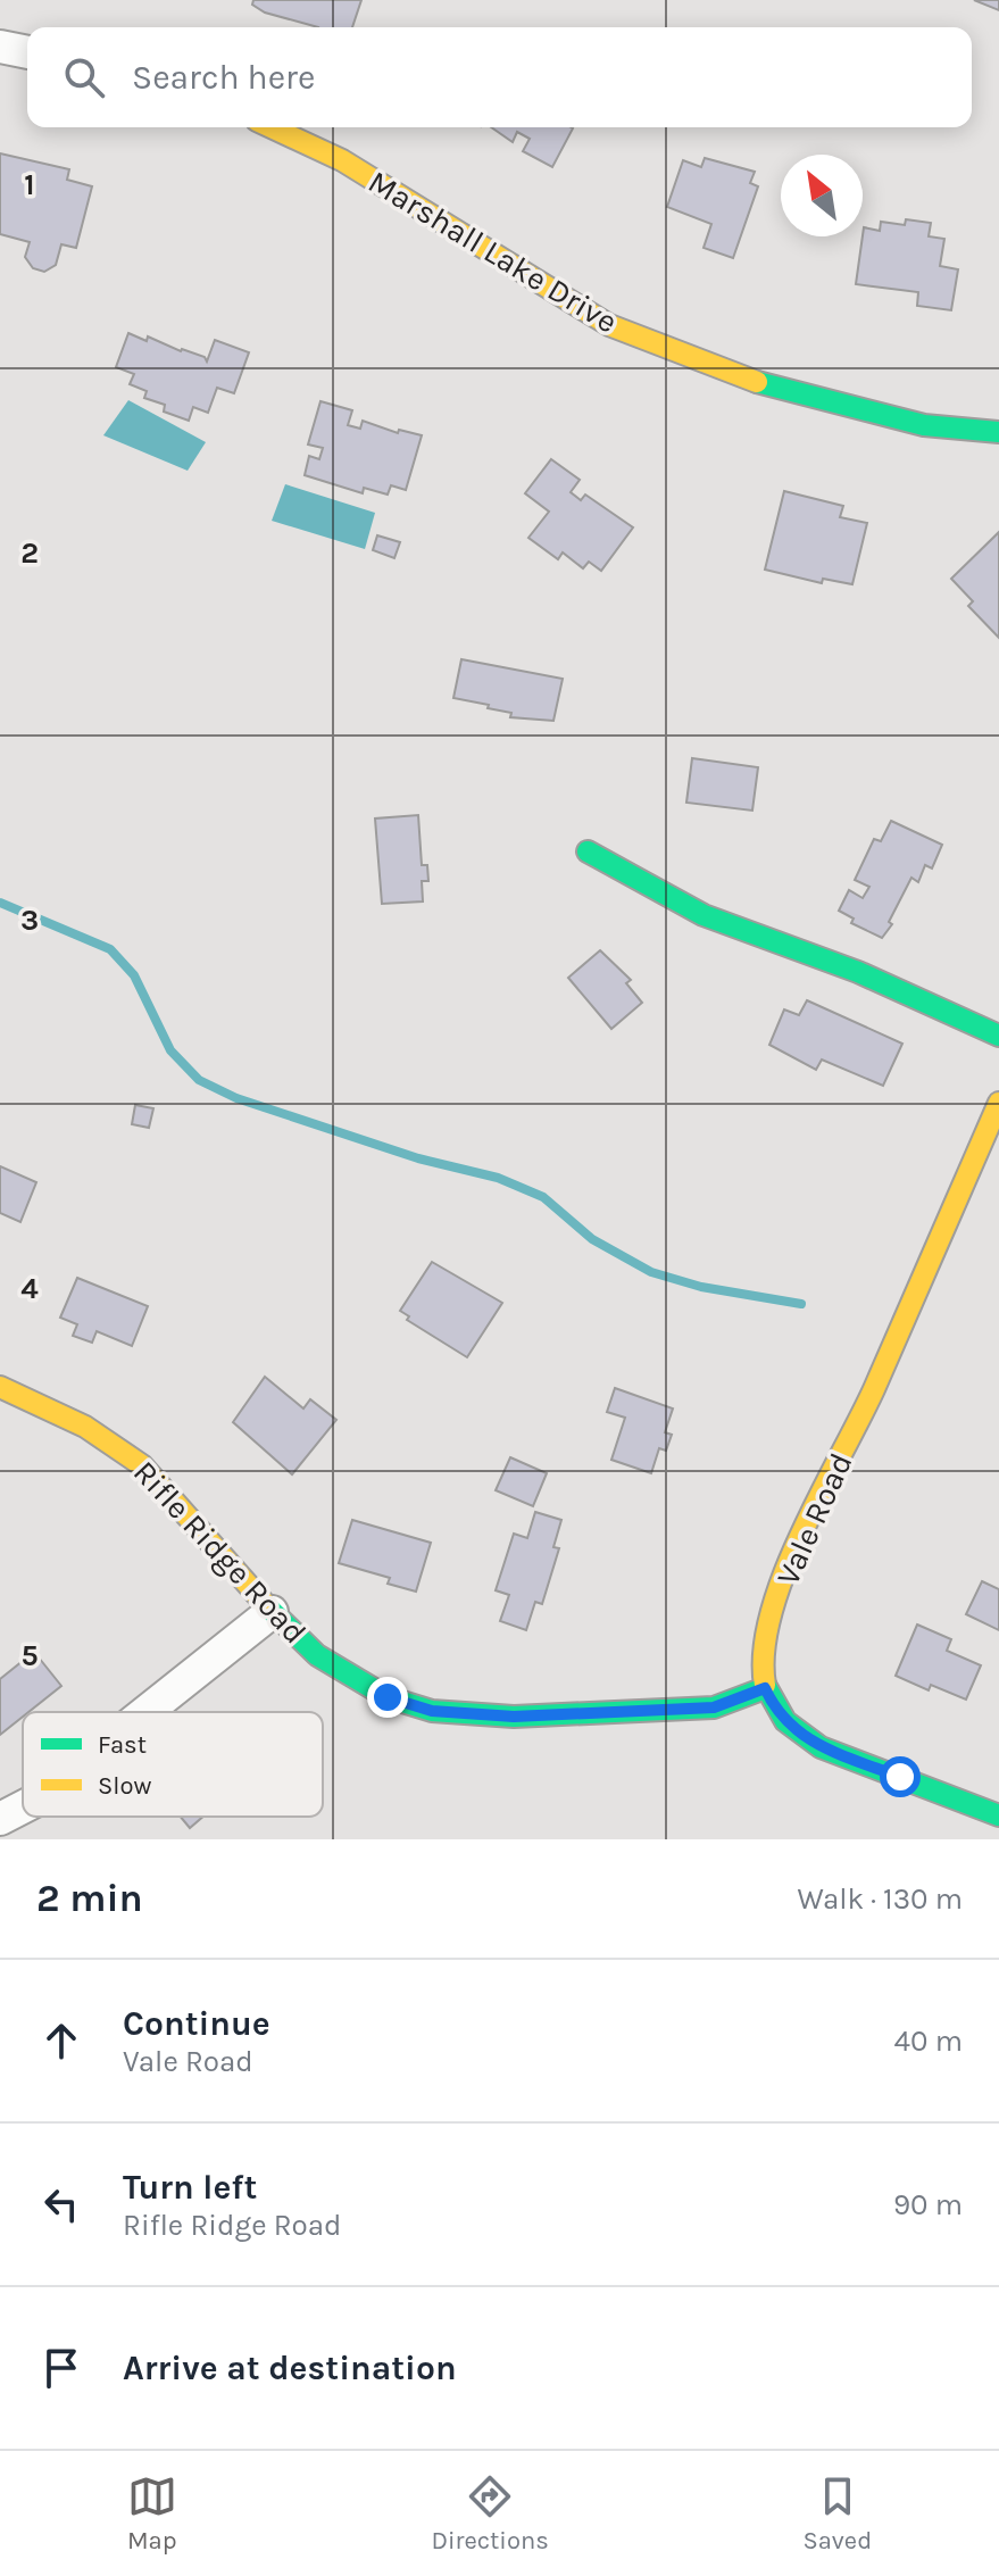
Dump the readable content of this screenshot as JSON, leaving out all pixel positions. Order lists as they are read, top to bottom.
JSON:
{
  "streets": {
    "street": ["Marshall Lake Drive", "Vale Road", "Rifle Ridge Road"]
  },
  "crossings": [
    ["Vale Road", "Rifle Ridge Road"]
  ],
  "legend": ["Fast", "Slow"],
  "north": "top left",
  "page": {
    "search": "Search here",
    "heading": ["2 min", "Walk · 130 m"],
    "list": [
      ["Continue", "Vale Road", "40 m"],
      ["Turn left", "Rifle Ridge Road", "90 m"],
      "Arrive at destination"
    ],
    "nav": ["Map", "Directions", "Saved"]
  },
  "grid": {
    "rows": [
      "1",
      "2",
      "3",
      "4",
      "5"
    ]
  }
}
